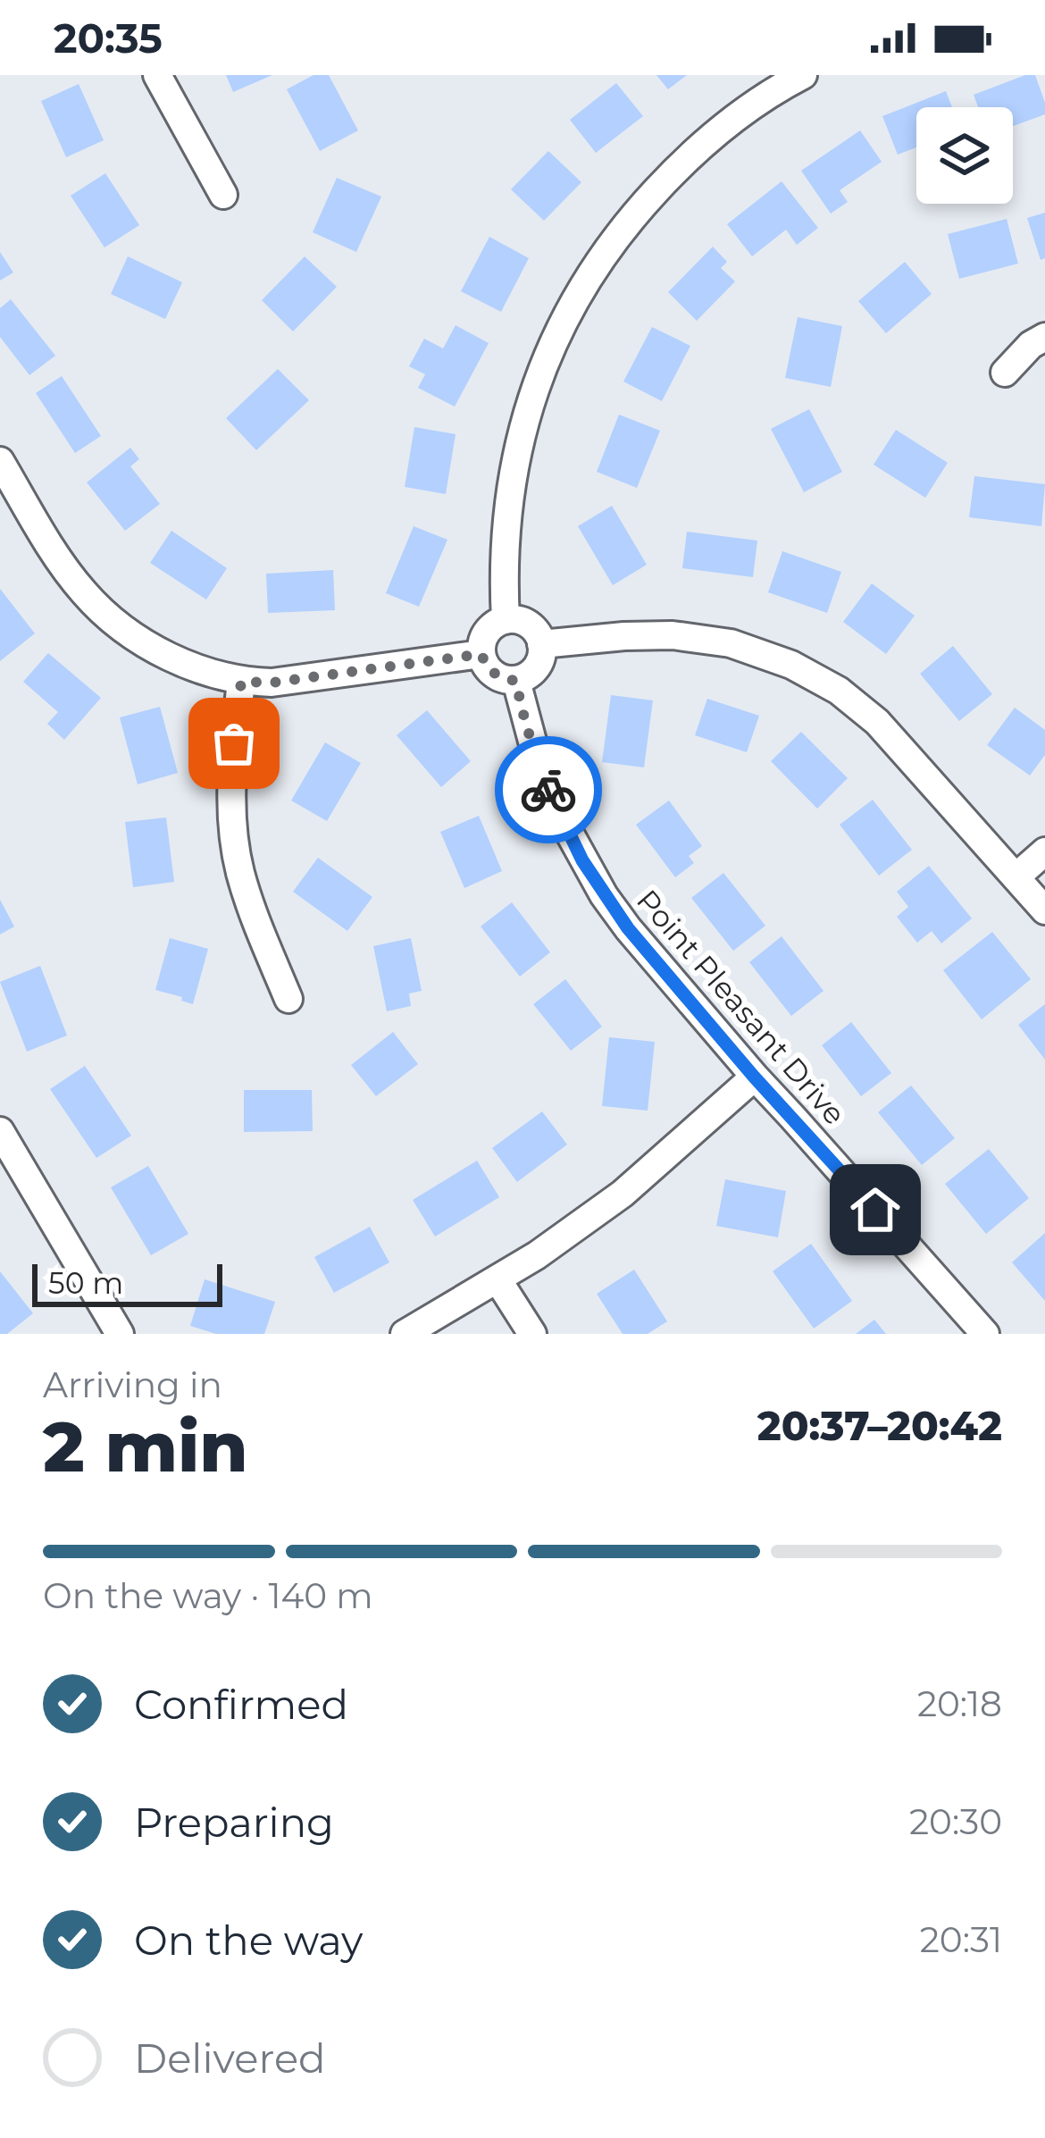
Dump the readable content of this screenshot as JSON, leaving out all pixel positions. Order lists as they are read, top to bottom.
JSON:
{
  "streets": {
    "street": ["Point Pleasant Drive"]
  },
  "scale_bar": "50 m",
  "page": {
    "status": "20:35",
    "scale": "50 m",
    "heading": ["2 min", "Arriving in", "20:37–20:42"],
    "bar": "On the way · 140 m",
    "list": [
      ["Confirmed", "20:18"],
      ["Preparing", "20:30"],
      ["On the way", "20:31"],
      "Delivered"
    ]
  }
}
